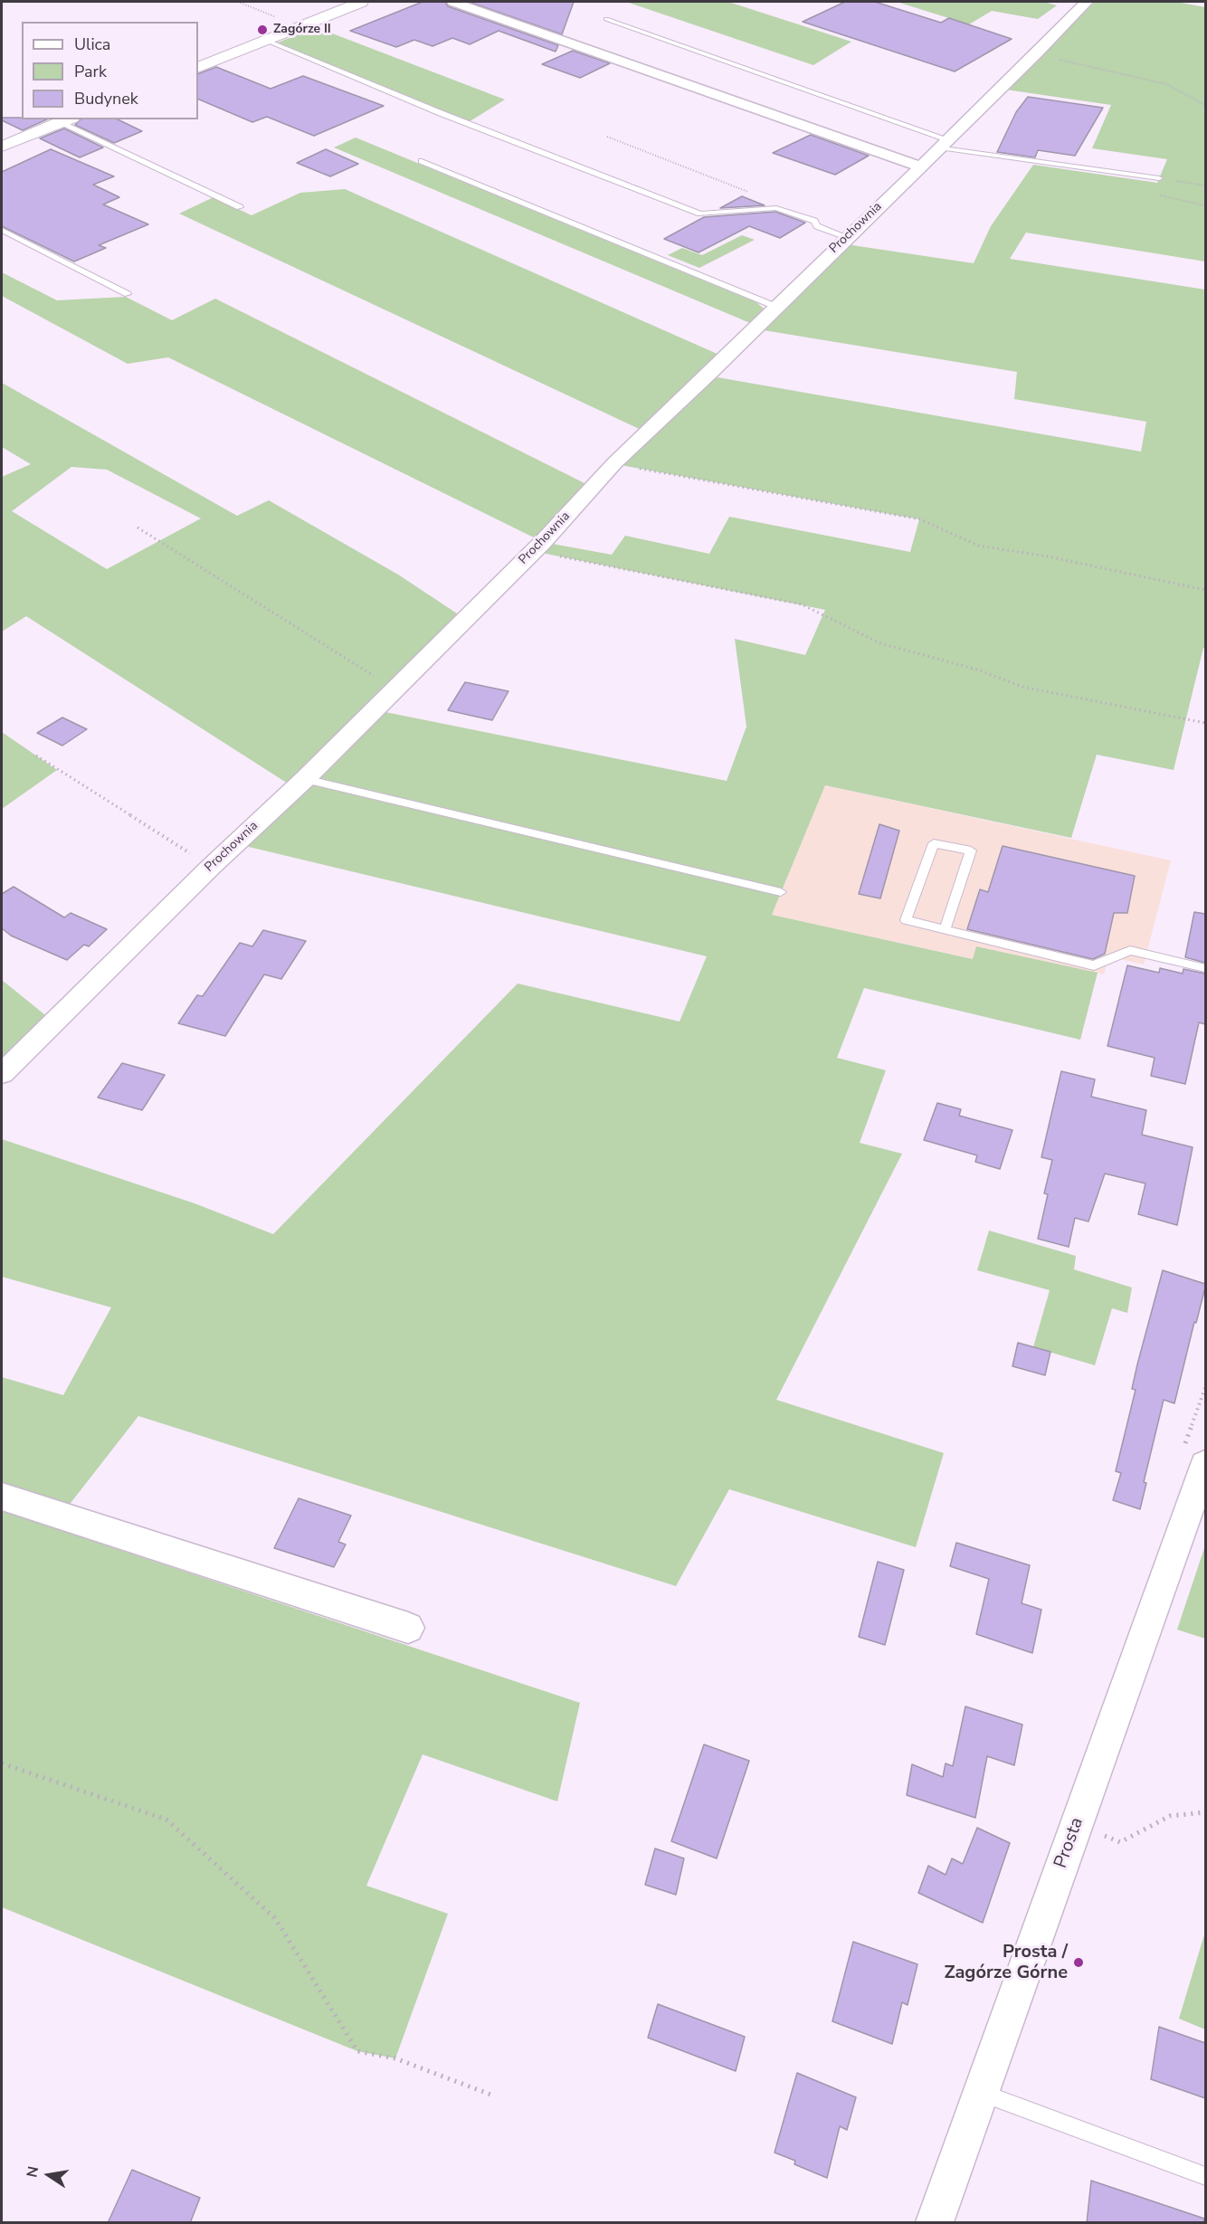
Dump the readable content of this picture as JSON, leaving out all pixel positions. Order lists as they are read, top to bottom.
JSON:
{
  "streets": {
    "street": ["Prochownia", "Prosta"]
  },
  "places": ["Zagórze II", "Prosta / Zagórze Górne"],
  "legend": ["Ulica", "Park", "Budynek"],
  "north": "left"
}
